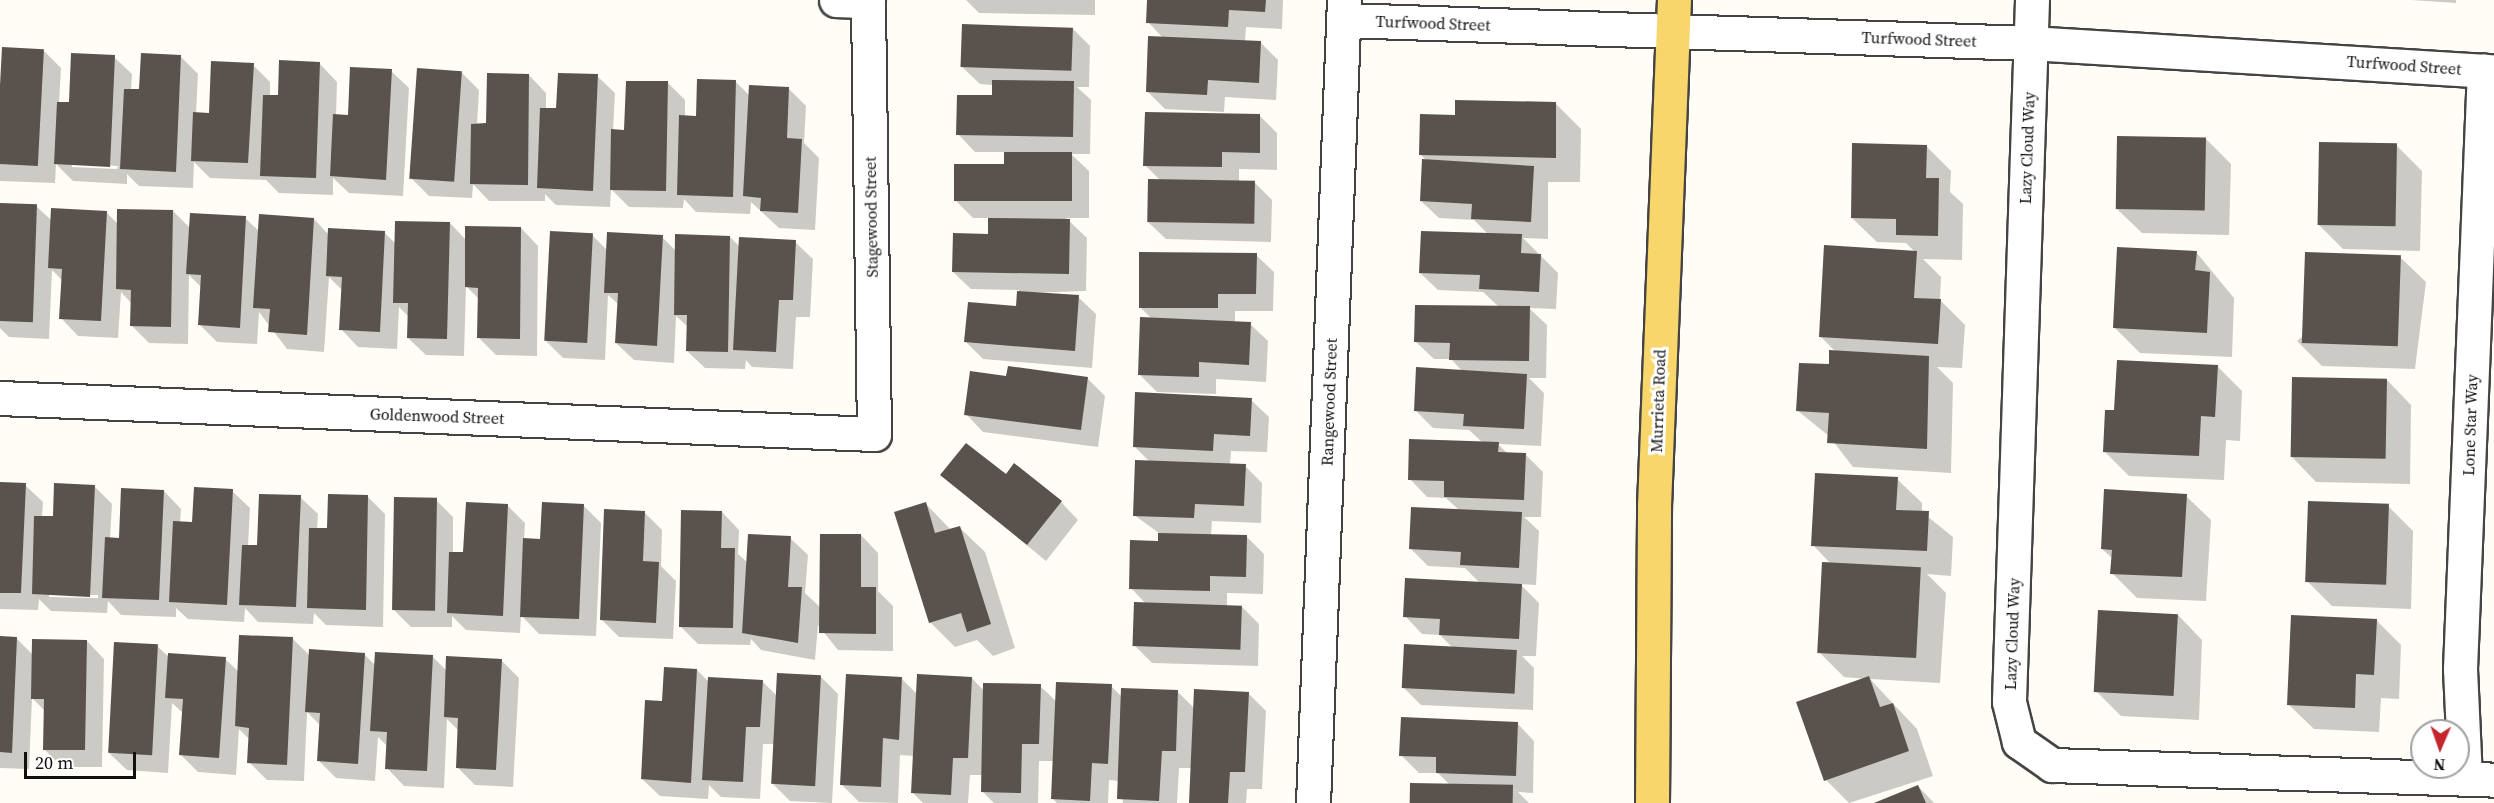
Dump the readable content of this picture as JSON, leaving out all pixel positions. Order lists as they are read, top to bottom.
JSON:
{
  "streets": {
    "main road": ["Murrieta Road"],
    "street": [
      "Turfwood Street",
      "Lazy Cloud Way",
      "Stagewood Street",
      "Rangewood Street",
      "Goldenwood Street",
      "Lone Star Way"
    ]
  },
  "crossings": [
    ["Turfwood Street", "Lazy Cloud Way"],
    ["Turfwood Street", "Murrieta Road"],
    ["Turfwood Street", "Rangewood Street"],
    ["Turfwood Street", "Lone Star Way"],
    ["Lazy Cloud Way", "Lone Star Way"],
    ["Stagewood Street", "Goldenwood Street"]
  ],
  "scale_bar": "20 m",
  "north": "bottom"
}
